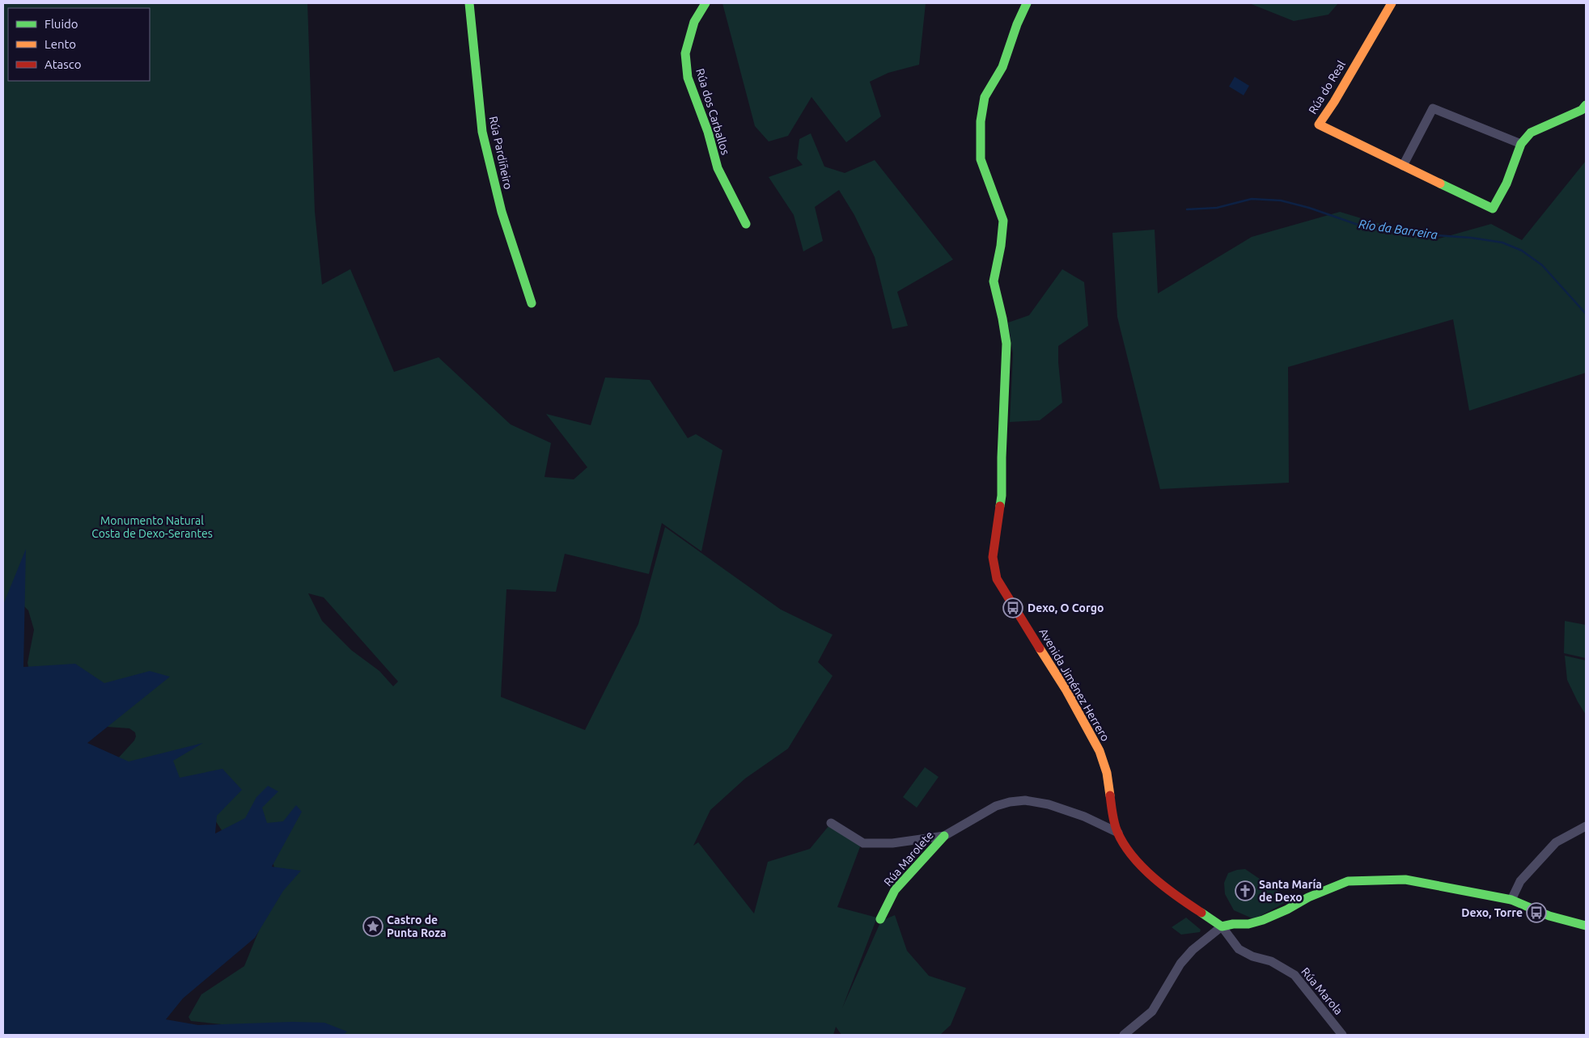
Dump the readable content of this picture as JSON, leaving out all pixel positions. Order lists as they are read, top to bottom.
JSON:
{
  "streets": {
    "street": [
      "Rúa do Real",
      "Rúa dos Carballos",
      "Rúa Pardiñeiro",
      "Avenida Jiménez Herrero",
      "Rúa Marolete",
      "Rúa Marola"
    ]
  },
  "crossings": [
    ["Avenida Jiménez Herrero", "Rúa Marola"]
  ],
  "water": ["Río da Barreira"],
  "parks": ["Monumento Natural Costa de Dexo-Serantes"],
  "places": {
    "bus stop": ["Dexo, O Corgo", "Dexo, Torre"],
    "church": ["Santa María de Dexo"],
    "place": ["Castro de Punta Roza"]
  },
  "legend": ["Fluido", "Lento", "Atasco"]
}
